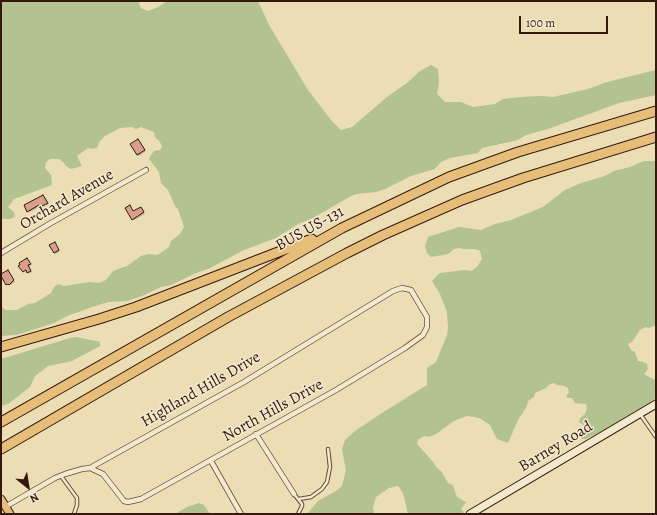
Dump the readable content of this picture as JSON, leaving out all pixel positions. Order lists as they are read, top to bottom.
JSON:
{
  "streets": {
    "highway": ["BUS US-131"],
    "street": [
      "Orchard Avenue",
      "Highland Hills Drive",
      "North Hills Drive",
      "Barney Road"
    ]
  },
  "crossings": [
    ["Highland Hills Drive", "North Hills Drive"]
  ],
  "scale_bar": "100 m",
  "north": "bottom right"
}
